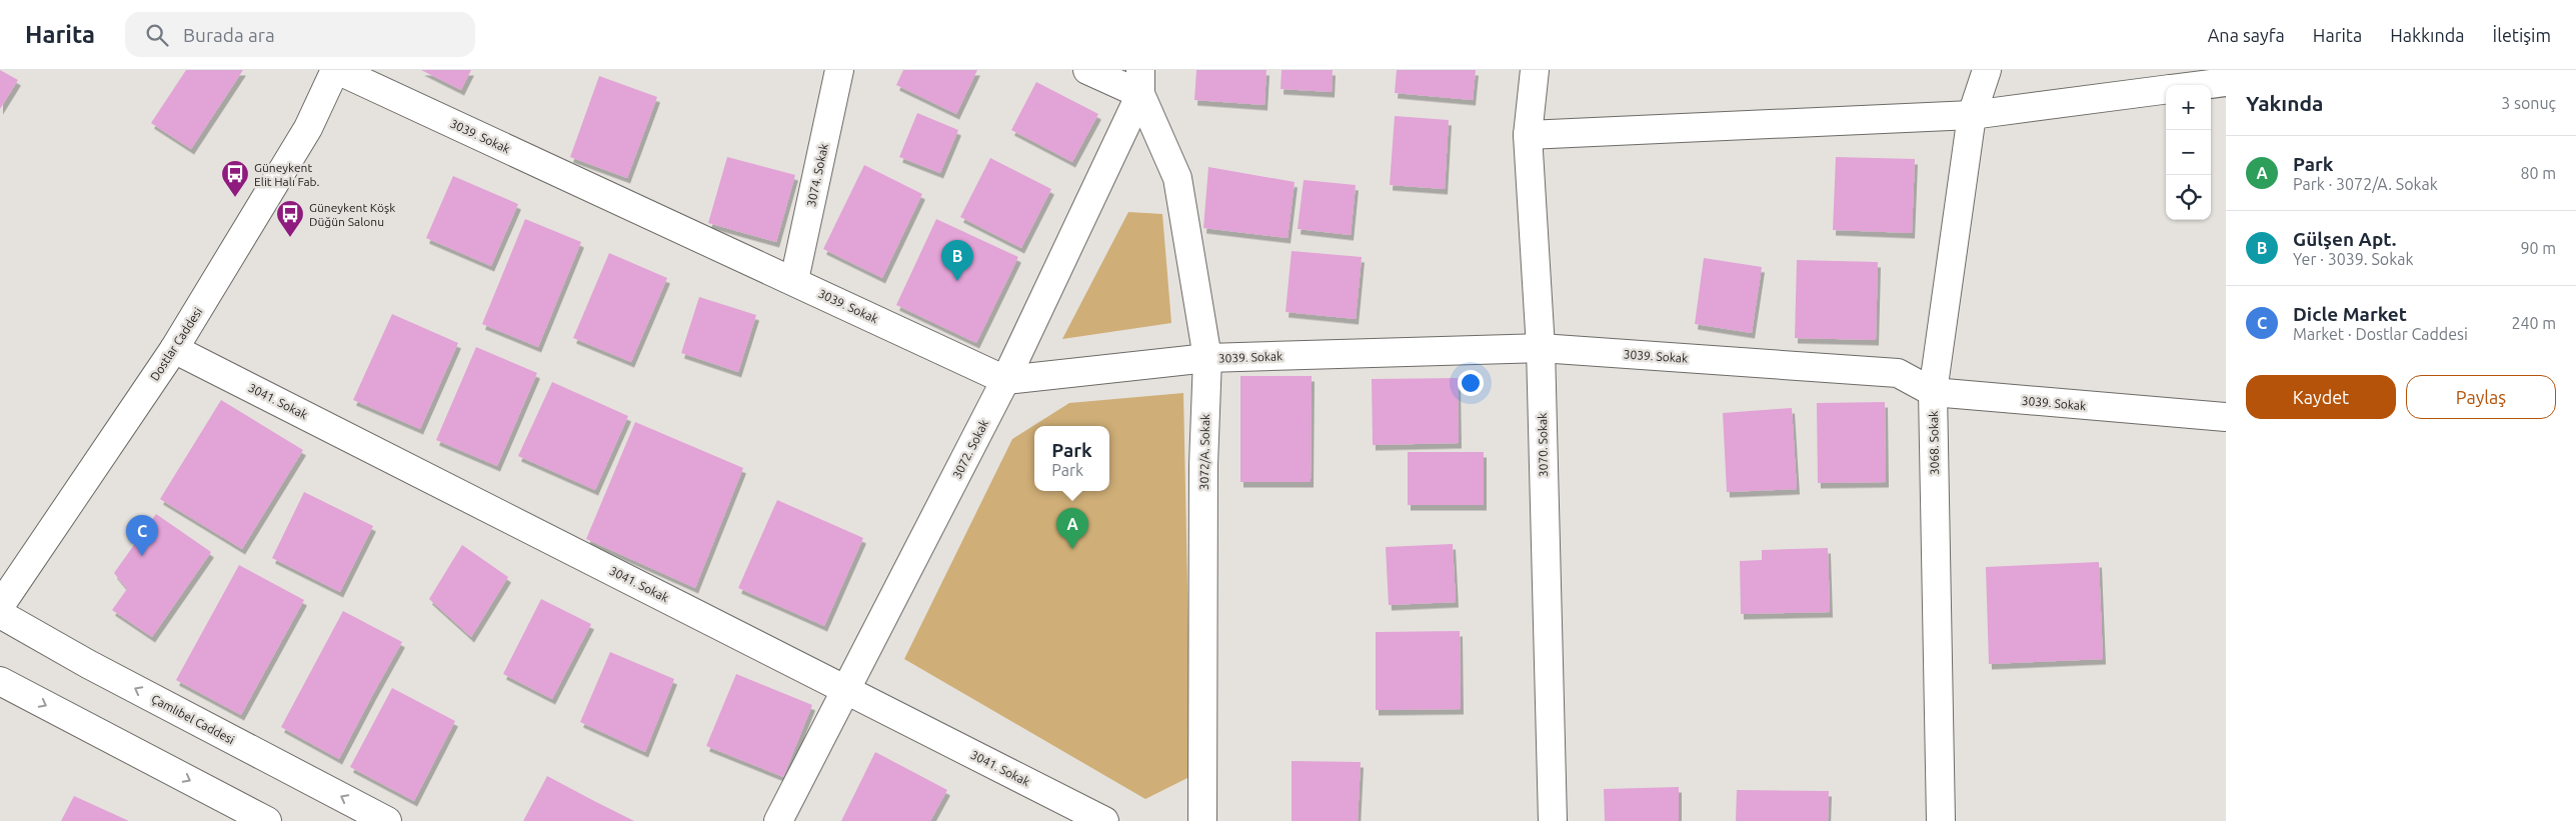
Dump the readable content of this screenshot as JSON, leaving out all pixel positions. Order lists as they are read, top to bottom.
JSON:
{
  "streets": {
    "street": [
      "3039. Sokak",
      "3074. Sokak",
      "Dostlar Caddesi",
      "3041. Sokak",
      "3068. Sokak",
      "3070. Sokak",
      "3072. Sokak",
      "3072/A. Sokak",
      "Çamlıbel Caddesi"
    ]
  },
  "crossings": [
    ["3039. Sokak", "3074. Sokak"],
    ["3039. Sokak", "Dostlar Caddesi"],
    ["3039. Sokak", "3068. Sokak"],
    ["3039. Sokak", "3070. Sokak"],
    ["3039. Sokak", "3072. Sokak"],
    ["3039. Sokak", "3072/A. Sokak"],
    ["Dostlar Caddesi", "3041. Sokak"],
    ["3041. Sokak", "3072. Sokak"],
    ["3072. Sokak", "3072/A. Sokak"]
  ],
  "places": {
    "bus stop": ["Güneykent Elit Halı Fab.", "Güneykent Köşk Düğün Salonu"]
  },
  "page": {
    "header": "Harita",
    "search": "Burada ara",
    "nav": [
      "Ana sayfa",
      "Harita",
      "Hakkında",
      "İletişim"
    ],
    "heading": ["Yakında", "3 sonuç"],
    "map_buttons": ["+", "−"],
    "list": [
      {
        "mark": "A",
        "name": "Park",
        "note": "Park · 3072/A. Sokak",
        "value": "80 m"
      },
      {
        "mark": "B",
        "name": "Gülşen Apt.",
        "note": "Yer · 3039. Sokak",
        "value": "90 m"
      },
      {
        "mark": "C",
        "name": "Dicle Market",
        "note": "Market · Dostlar Caddesi",
        "value": "240 m"
      }
    ],
    "pins": ["B", "A", "C"],
    "buttons": ["Kaydet", "Paylaş"],
    "popup": ["Park", "Park"]
  }
}
